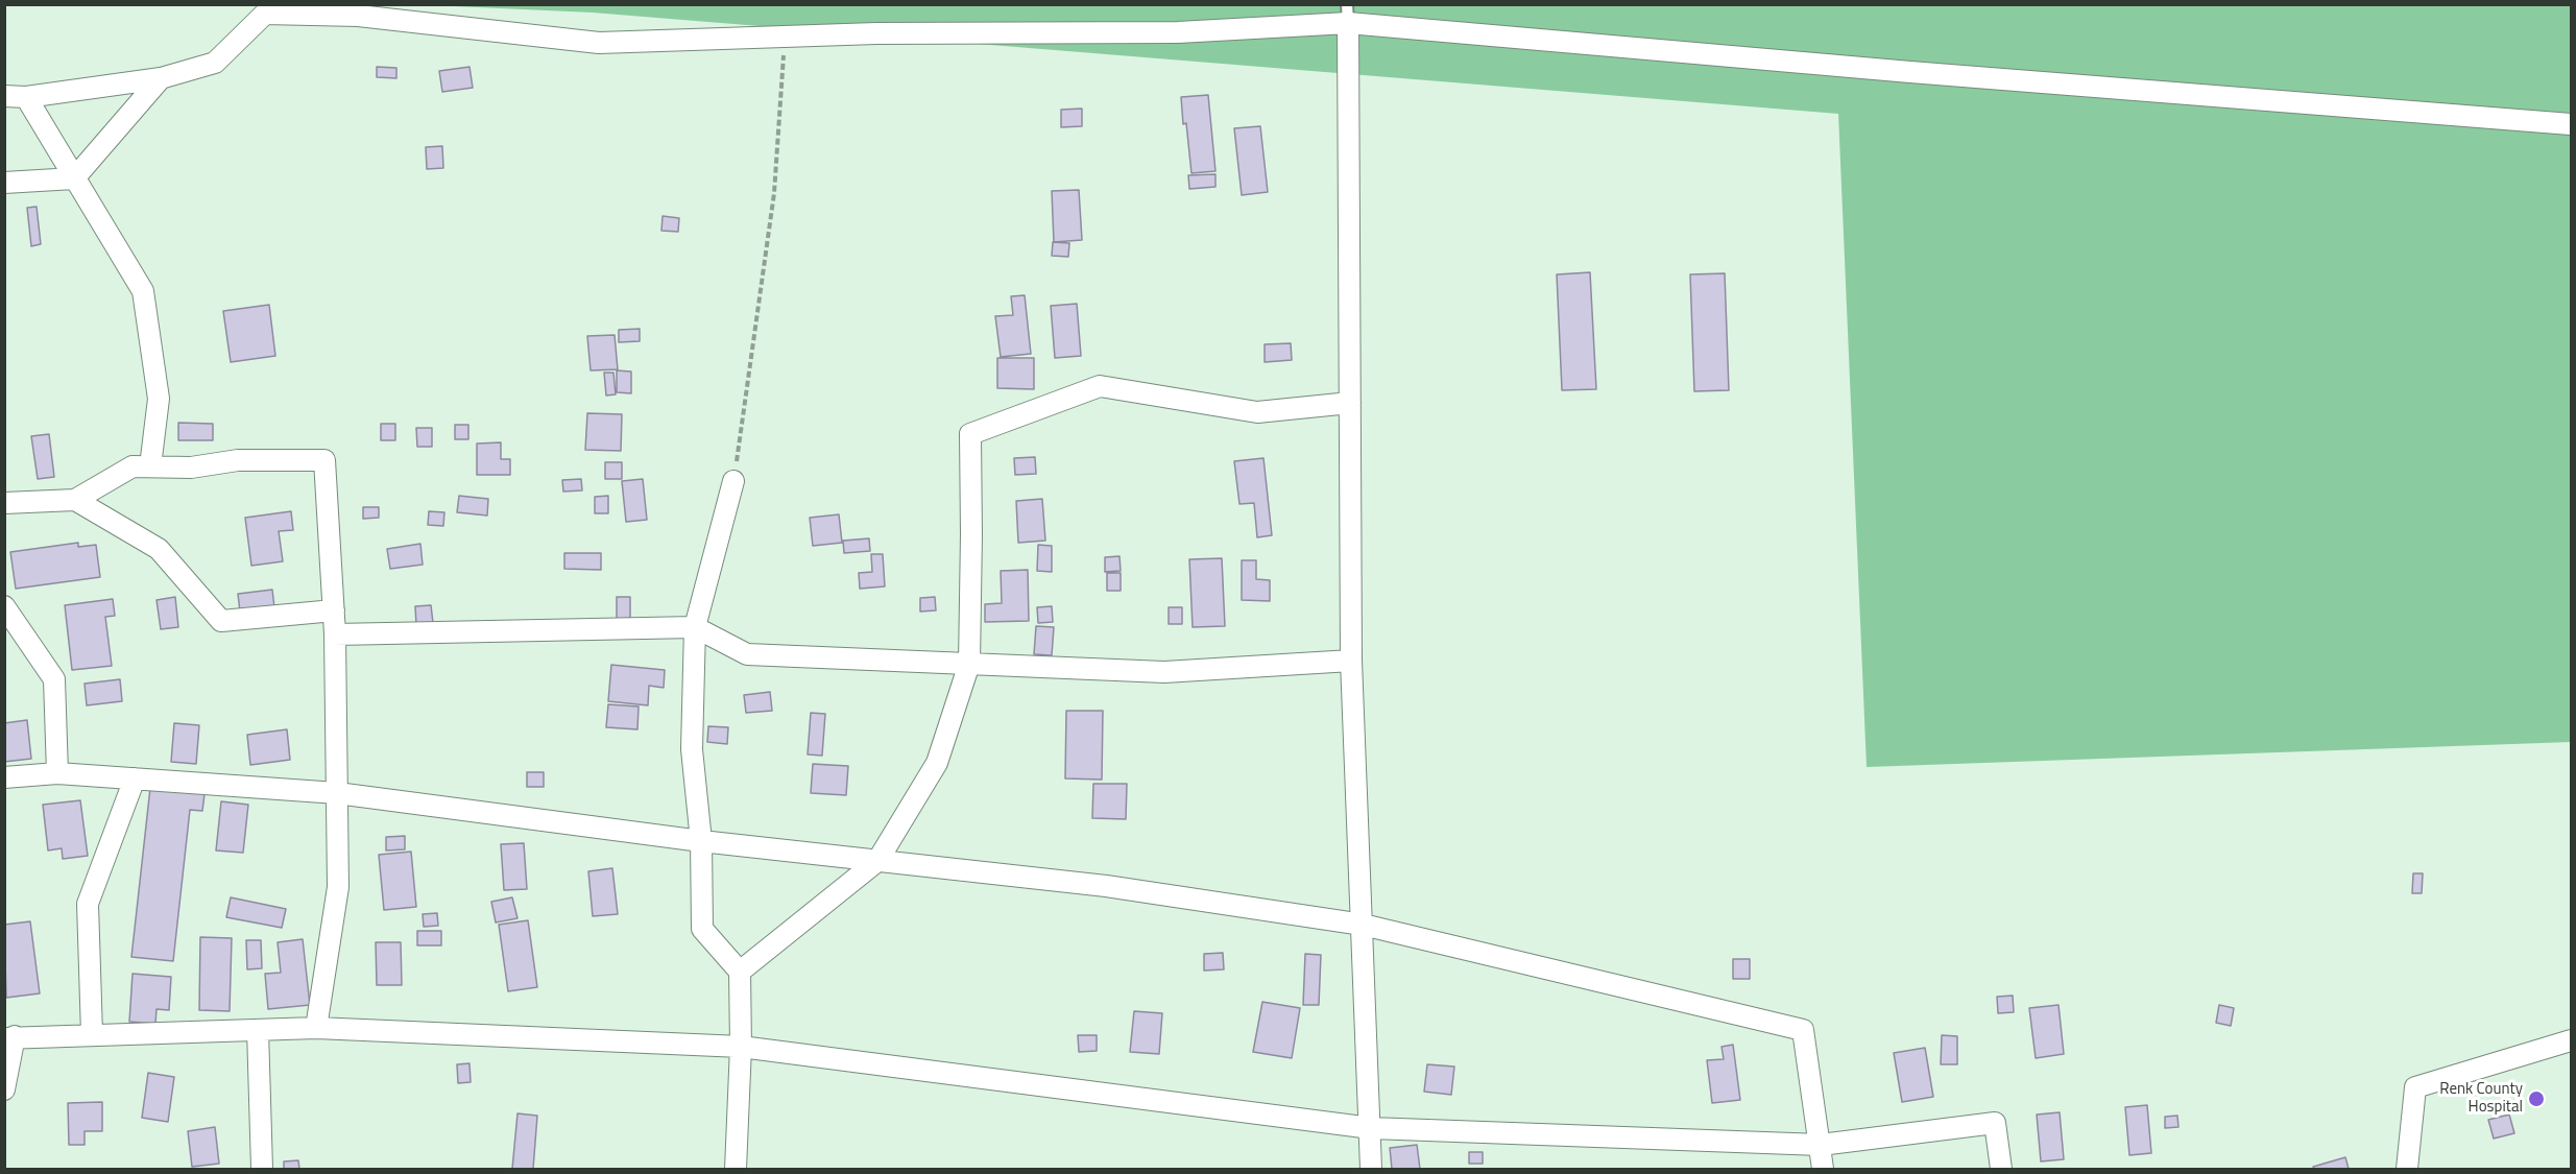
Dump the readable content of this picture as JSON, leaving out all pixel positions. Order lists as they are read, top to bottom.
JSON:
{
  "places": ["Renk County Hospital"]
}
